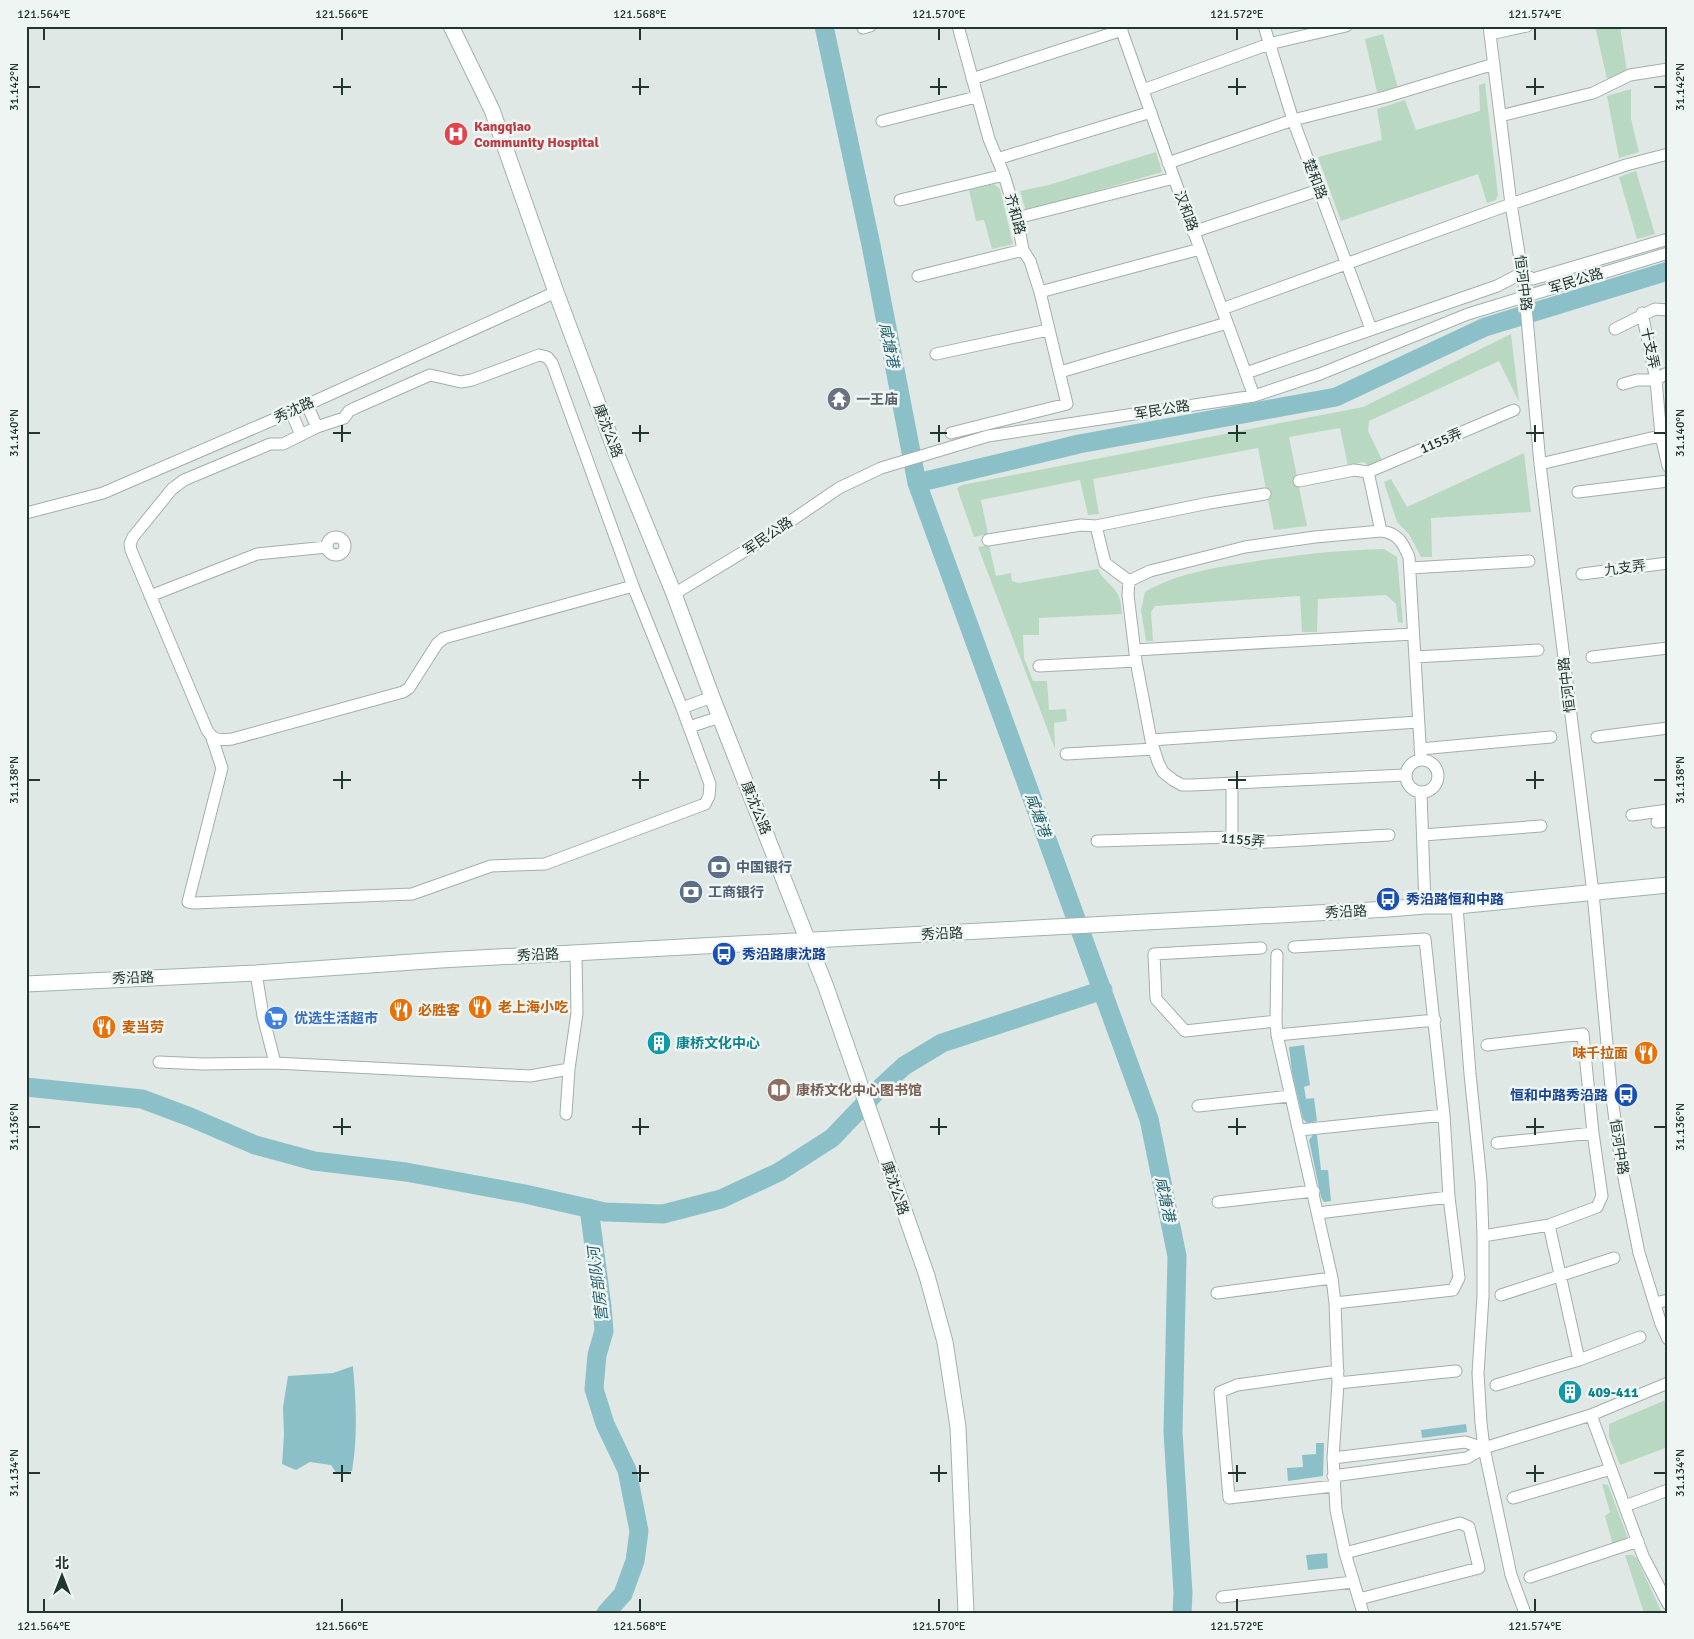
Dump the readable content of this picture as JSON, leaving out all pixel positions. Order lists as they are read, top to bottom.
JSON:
{
  "streets": {
    "street": [
      "楚和路",
      "汉和路",
      "齐和路",
      "军民公路",
      "恒河中路",
      "十支弄",
      "秀沈路",
      "康沈公路",
      "1155弄",
      "九支弄",
      "秀沿路"
    ]
  },
  "crossings": [
    ["汉和路", "军民公路"],
    ["军民公路", "恒河中路"],
    ["军民公路", "康沈公路"],
    ["恒河中路", "秀沿路"],
    ["秀沈路", "康沈公路"],
    ["康沈公路", "秀沿路"]
  ],
  "water": ["咸塘港", "营房部队河"],
  "places": {
    "hospital": ["Kangqiao Community Hospital"],
    "temple": ["一王庙"],
    "bank": ["中国银行", "工商银行"],
    "bus stop": ["秀沿路恒和中路", "秀沿路康沈路", "恒和中路秀沿路"],
    "restaurant": [
      "老上海小吃",
      "必胜客",
      "麦当劳",
      "味千拉面"
    ],
    "supermarket": ["优选生活超市"],
    "building": ["康桥文化中心", "409-411"],
    "library": ["康桥文化中心图书馆"]
  },
  "north": "top",
  "coordinates": [
    "121.564°E",
    "121.566°E",
    "121.568°E",
    "121.570°E",
    "121.572°E",
    "121.574°E",
    "31.142°N",
    "31.140°N",
    "31.138°N",
    "31.136°N",
    "31.134°N"
  ]
}
